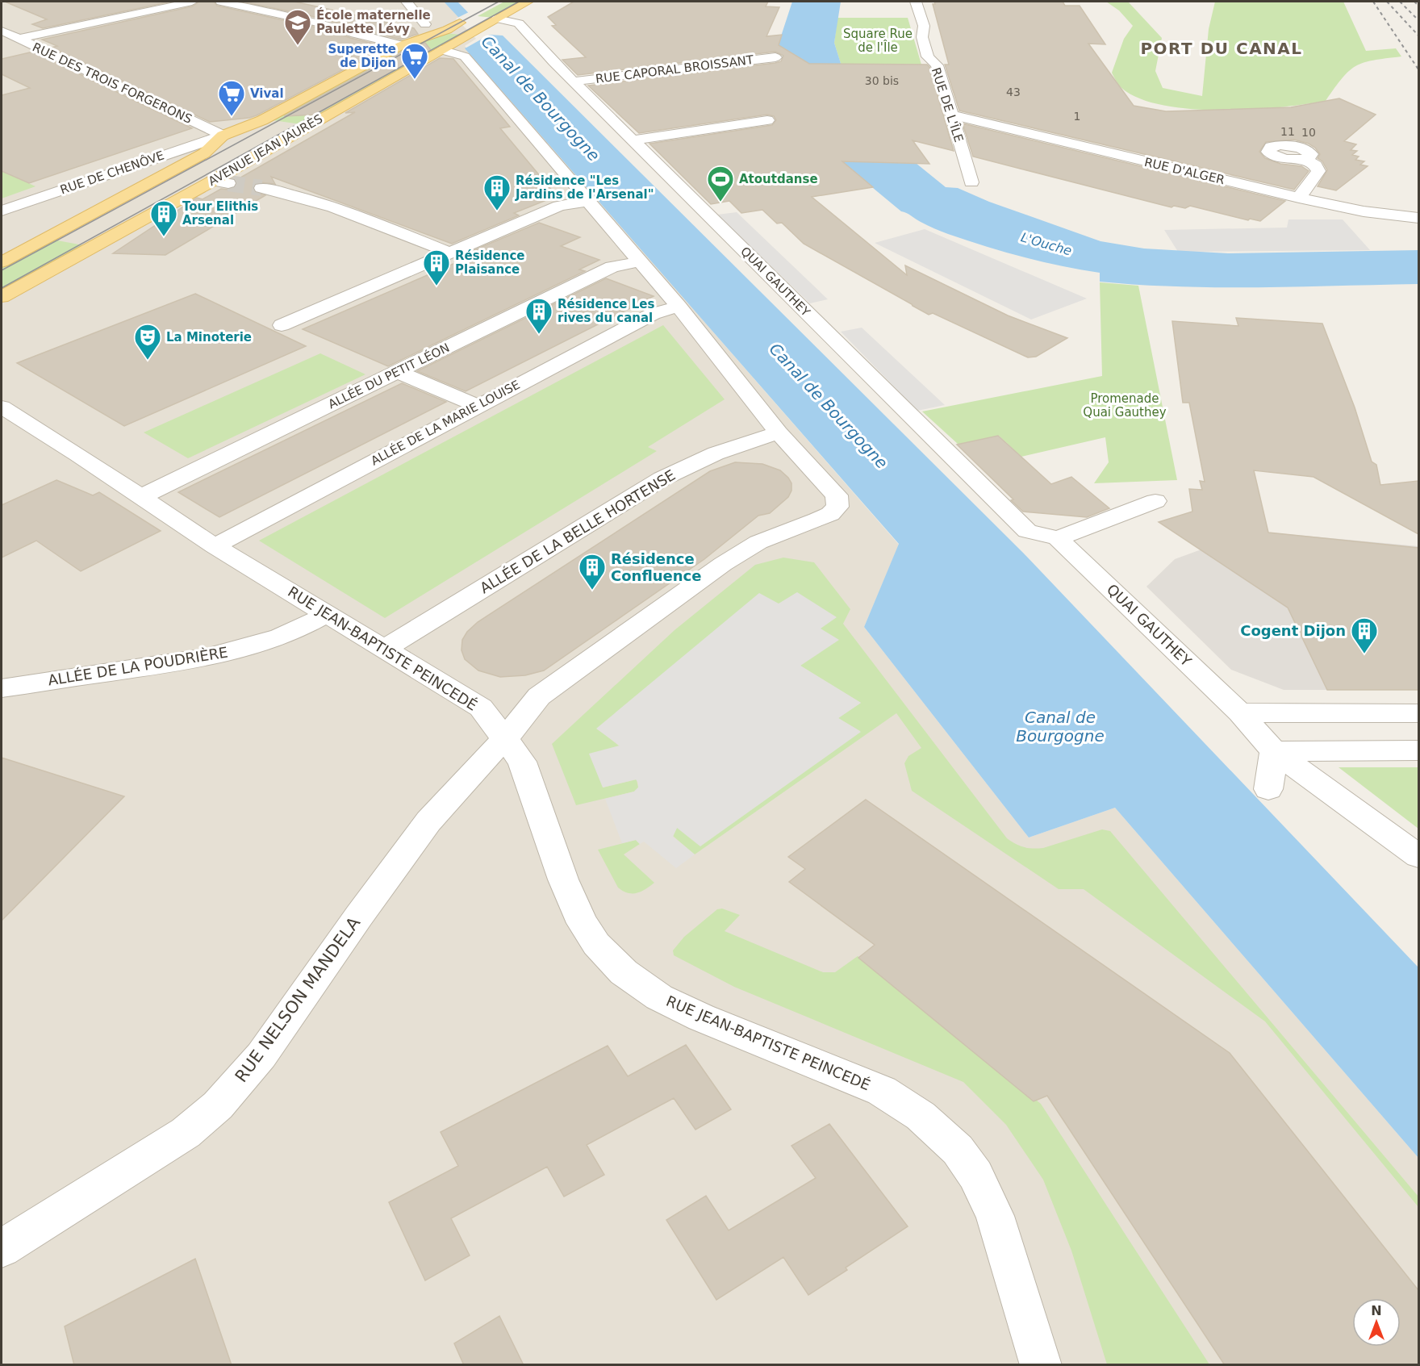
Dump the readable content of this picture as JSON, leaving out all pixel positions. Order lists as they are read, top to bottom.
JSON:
{
  "streets": {
    "main road": ["AVENUE JEAN JAURÈS"],
    "street": [
      "RUE CAPORAL BROISSANT",
      "RUE DES TROIS FORGERONS",
      "RUE DE L'ÎLE",
      "RUE D'ALGER",
      "RUE DE CHENÔVE",
      "QUAI GAUTHEY",
      "ALLÉE DU PETIT LÉON",
      "ALLÉE DE LA MARIE LOUISE",
      "ALLÉE DE LA BELLE HORTENSE",
      "RUE JEAN-BAPTISTE PEINCEDÉ",
      "ALLÉE DE LA POUDRIÈRE",
      "RUE NELSON MANDELA"
    ]
  },
  "crossings": [
    ["RUE CAPORAL BROISSANT", "QUAI GAUTHEY"],
    ["RUE DES TROIS FORGERONS", "AVENUE JEAN JAURÈS"],
    ["RUE DES TROIS FORGERONS", "RUE DE CHENÔVE"],
    ["RUE DE L'ÎLE", "RUE D'ALGER"],
    ["AVENUE JEAN JAURÈS", "RUE DE CHENÔVE"],
    ["AVENUE JEAN JAURÈS", "QUAI GAUTHEY"],
    ["ALLÉE DU PETIT LÉON", "RUE JEAN-BAPTISTE PEINCEDÉ"],
    ["ALLÉE DE LA MARIE LOUISE", "RUE JEAN-BAPTISTE PEINCEDÉ"],
    ["ALLÉE DE LA BELLE HORTENSE", "RUE JEAN-BAPTISTE PEINCEDÉ"],
    ["ALLÉE DE LA BELLE HORTENSE", "RUE NELSON MANDELA"],
    ["RUE JEAN-BAPTISTE PEINCEDÉ", "ALLÉE DE LA POUDRIÈRE"],
    ["RUE JEAN-BAPTISTE PEINCEDÉ", "RUE NELSON MANDELA"]
  ],
  "districts": ["PORT DU CANAL"],
  "water": ["Canal de Bourgogne", "L'Ouche"],
  "parks": ["Square Rue de l'Île", "Promenade Quai Gauthey"],
  "places": {
    "school or university": ["École maternelle Paulette Lévy"],
    "supermarket": ["Superette de Dijon", "Vival"],
    "sports": ["Atoutdanse"],
    "building": [
      "Résidence \"Les Jardins de l'Arsenal\"",
      "Tour Elithis Arsenal",
      "Résidence Plaisance",
      "Résidence Les rives du canal",
      "Résidence Confluence",
      "Cogent Dijon"
    ],
    "theatre": ["La Minoterie"]
  },
  "house_numbers": [
    "30 bis",
    "43",
    "1",
    "11",
    "10"
  ],
  "north": "top"
}
